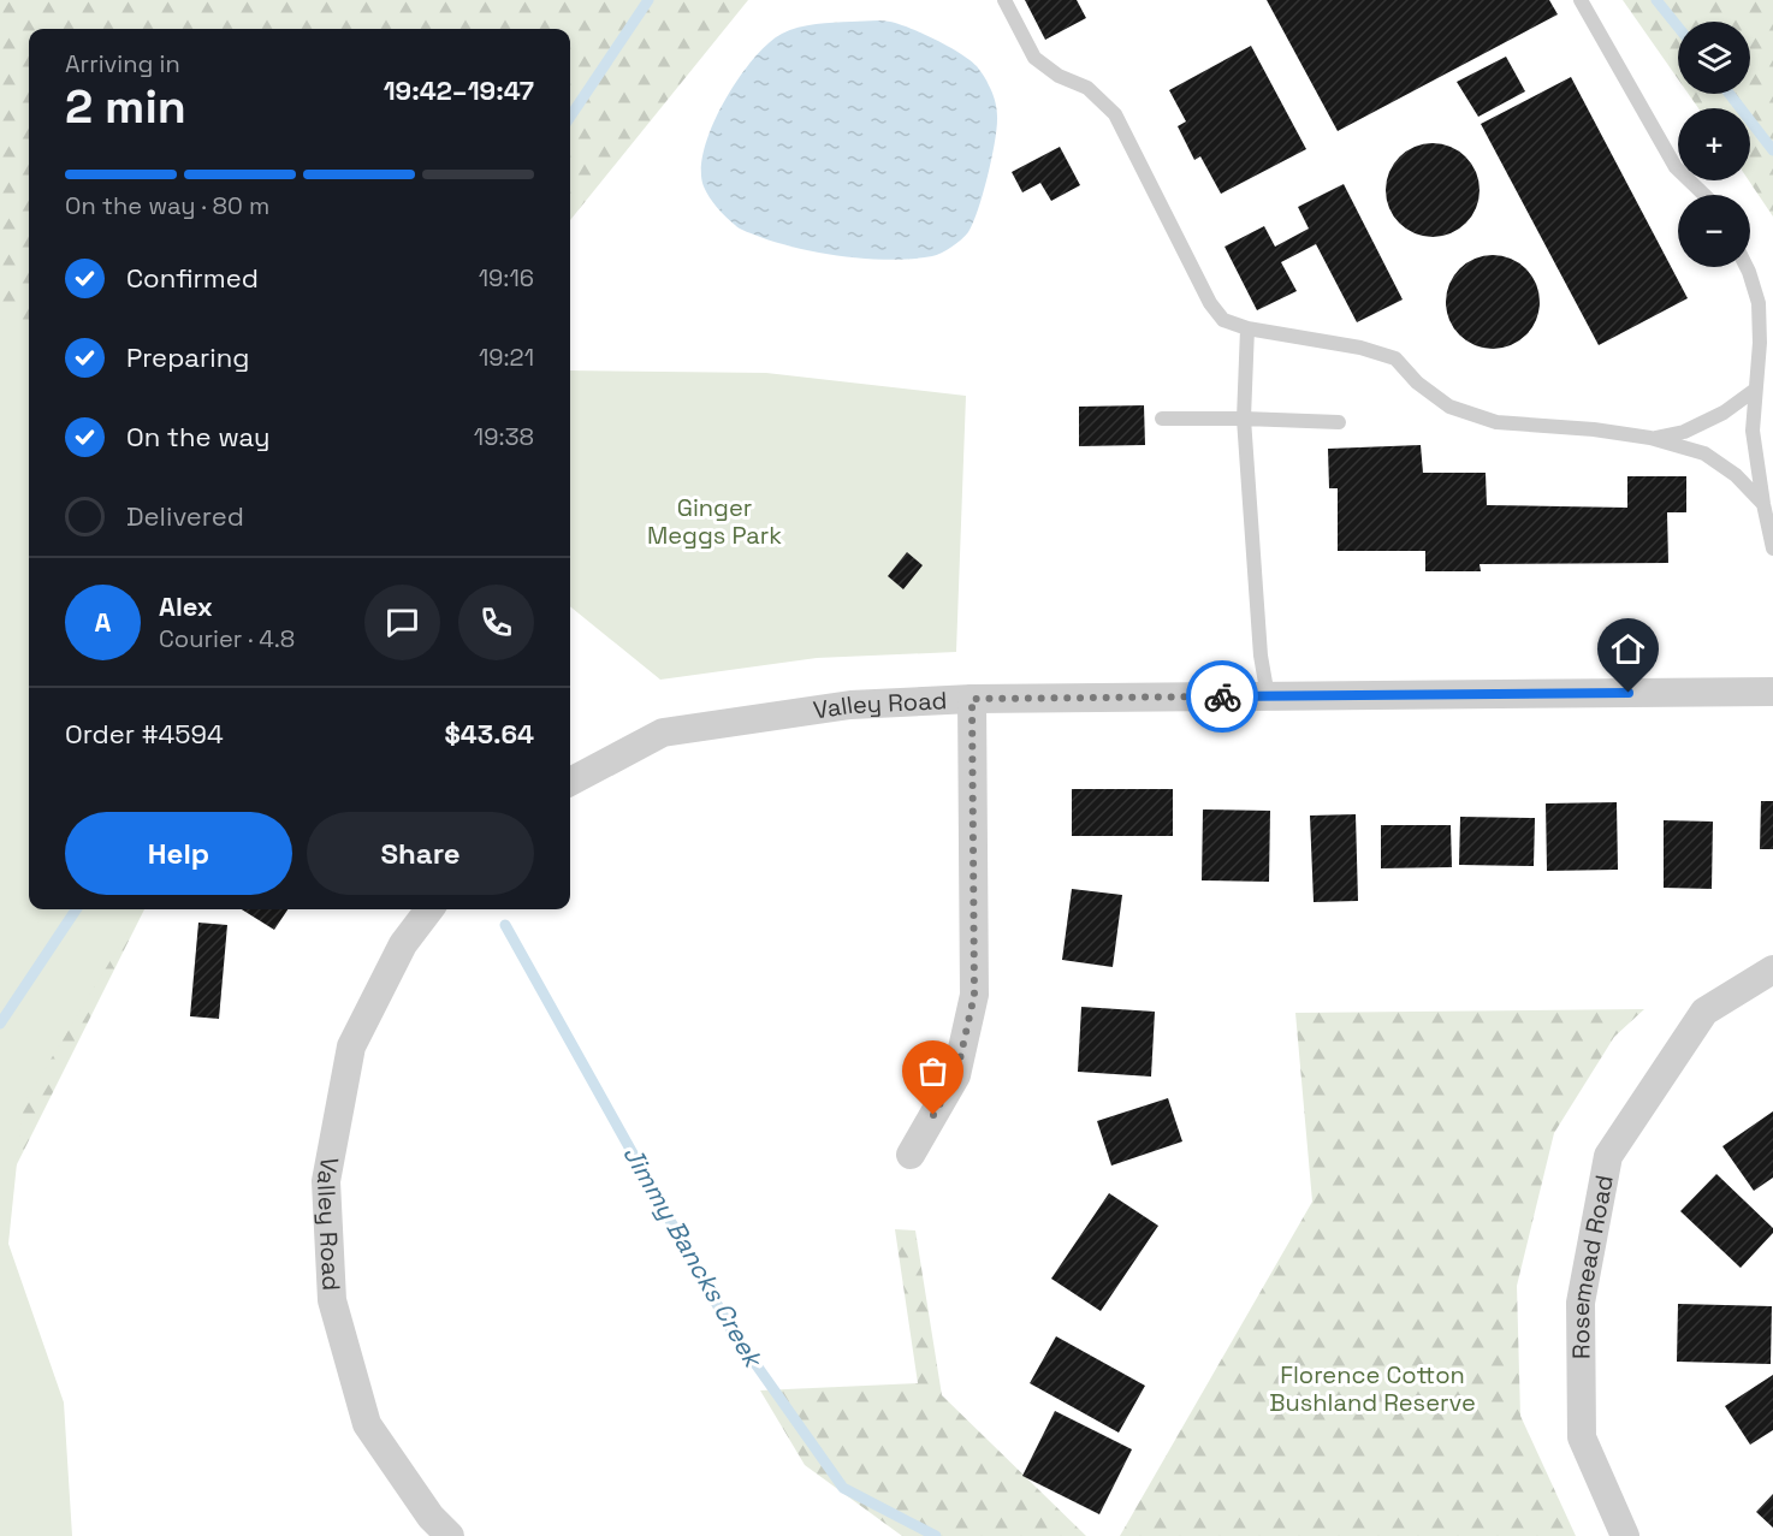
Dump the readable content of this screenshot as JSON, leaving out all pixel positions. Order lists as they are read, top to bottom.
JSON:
{
  "streets": {
    "street": ["Valley Road", "Rosemead Road"]
  },
  "water": ["Jimmy Bancks Creek"],
  "parks": ["Ginger Meggs Park", "Florence Cotton Bushland Reserve"],
  "page": {
    "map_buttons": ["+", "−"],
    "heading": ["2 min", "Arriving in", "19:42–19:47"],
    "panel": [
      "Alex",
      "Courier · 4.8",
      "Order #4594",
      "$43.64"
    ],
    "bar": "On the way · 80 m",
    "list": [
      ["Confirmed", "19:16"],
      ["Preparing", "19:21"],
      ["On the way", "19:38"],
      "Delivered"
    ],
    "round": "A",
    "buttons": ["Help", "Share"]
  }
}
